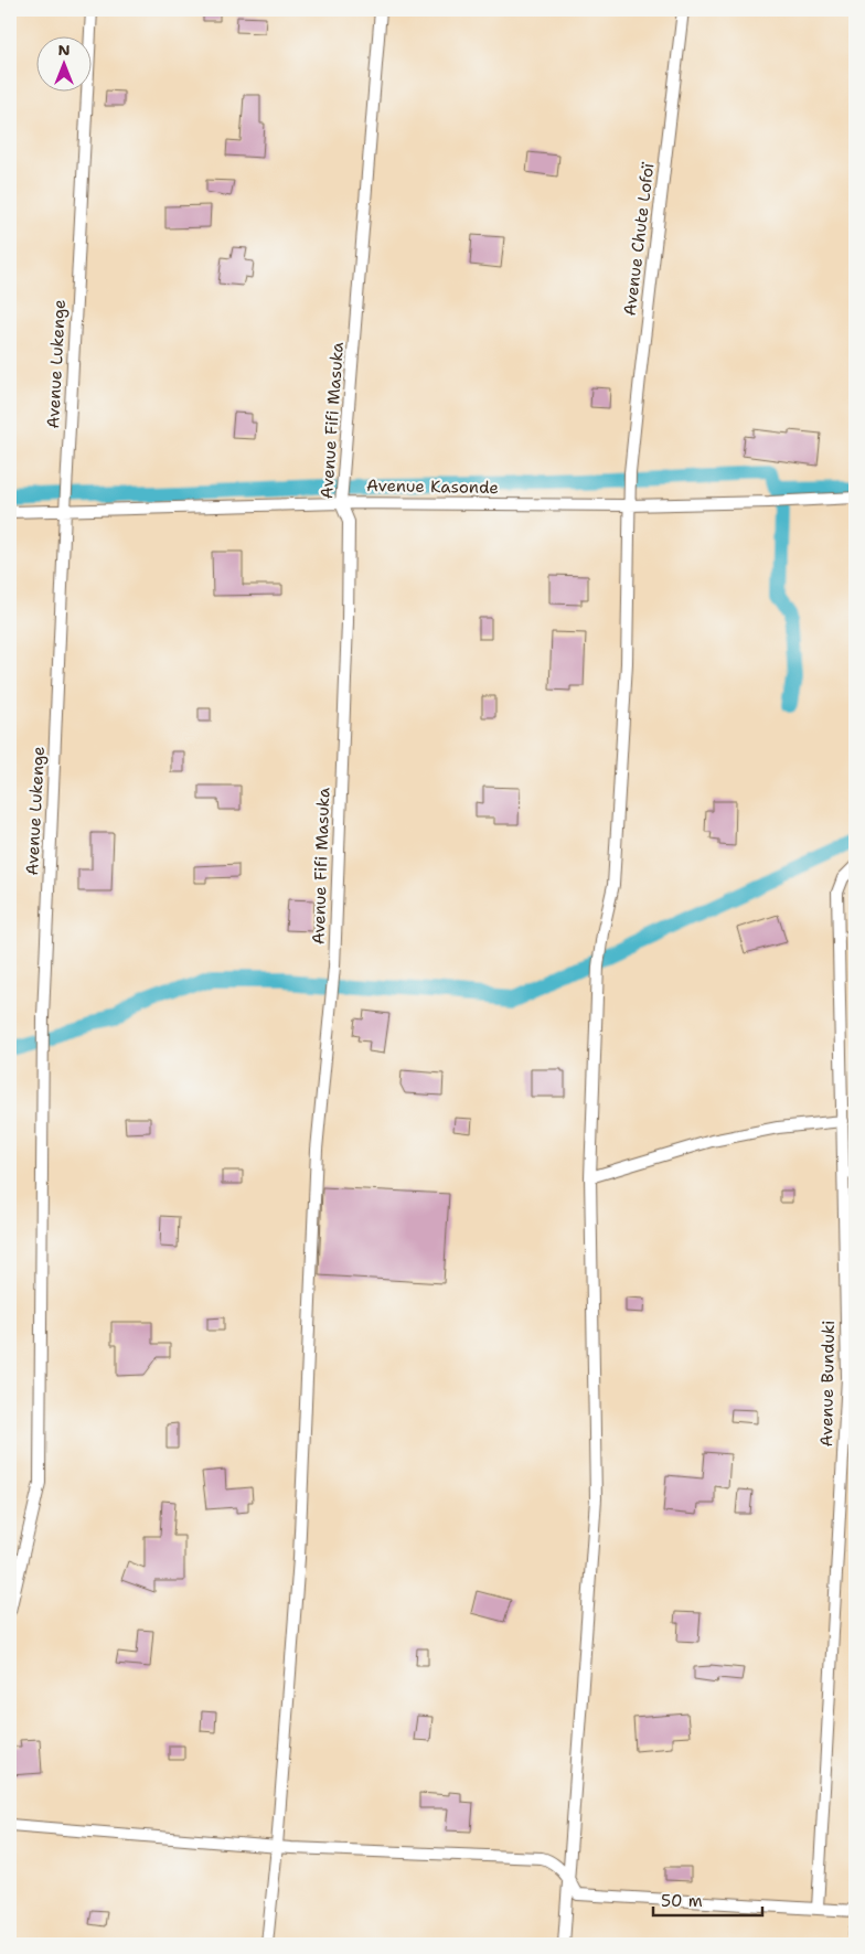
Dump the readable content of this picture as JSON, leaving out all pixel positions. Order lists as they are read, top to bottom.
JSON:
{
  "streets": {
    "street": [
      "Avenue Chute Lofoï",
      "Avenue Lukenge",
      "Avenue Fifi Masuka",
      "Avenue Kasonde",
      "Avenue Bunduki"
    ]
  },
  "crossings": [
    ["Avenue Chute Lofoï", "Avenue Kasonde"],
    ["Avenue Lukenge", "Avenue Kasonde"],
    ["Avenue Fifi Masuka", "Avenue Kasonde"]
  ],
  "scale_bar": "50 m",
  "north": "top"
}
